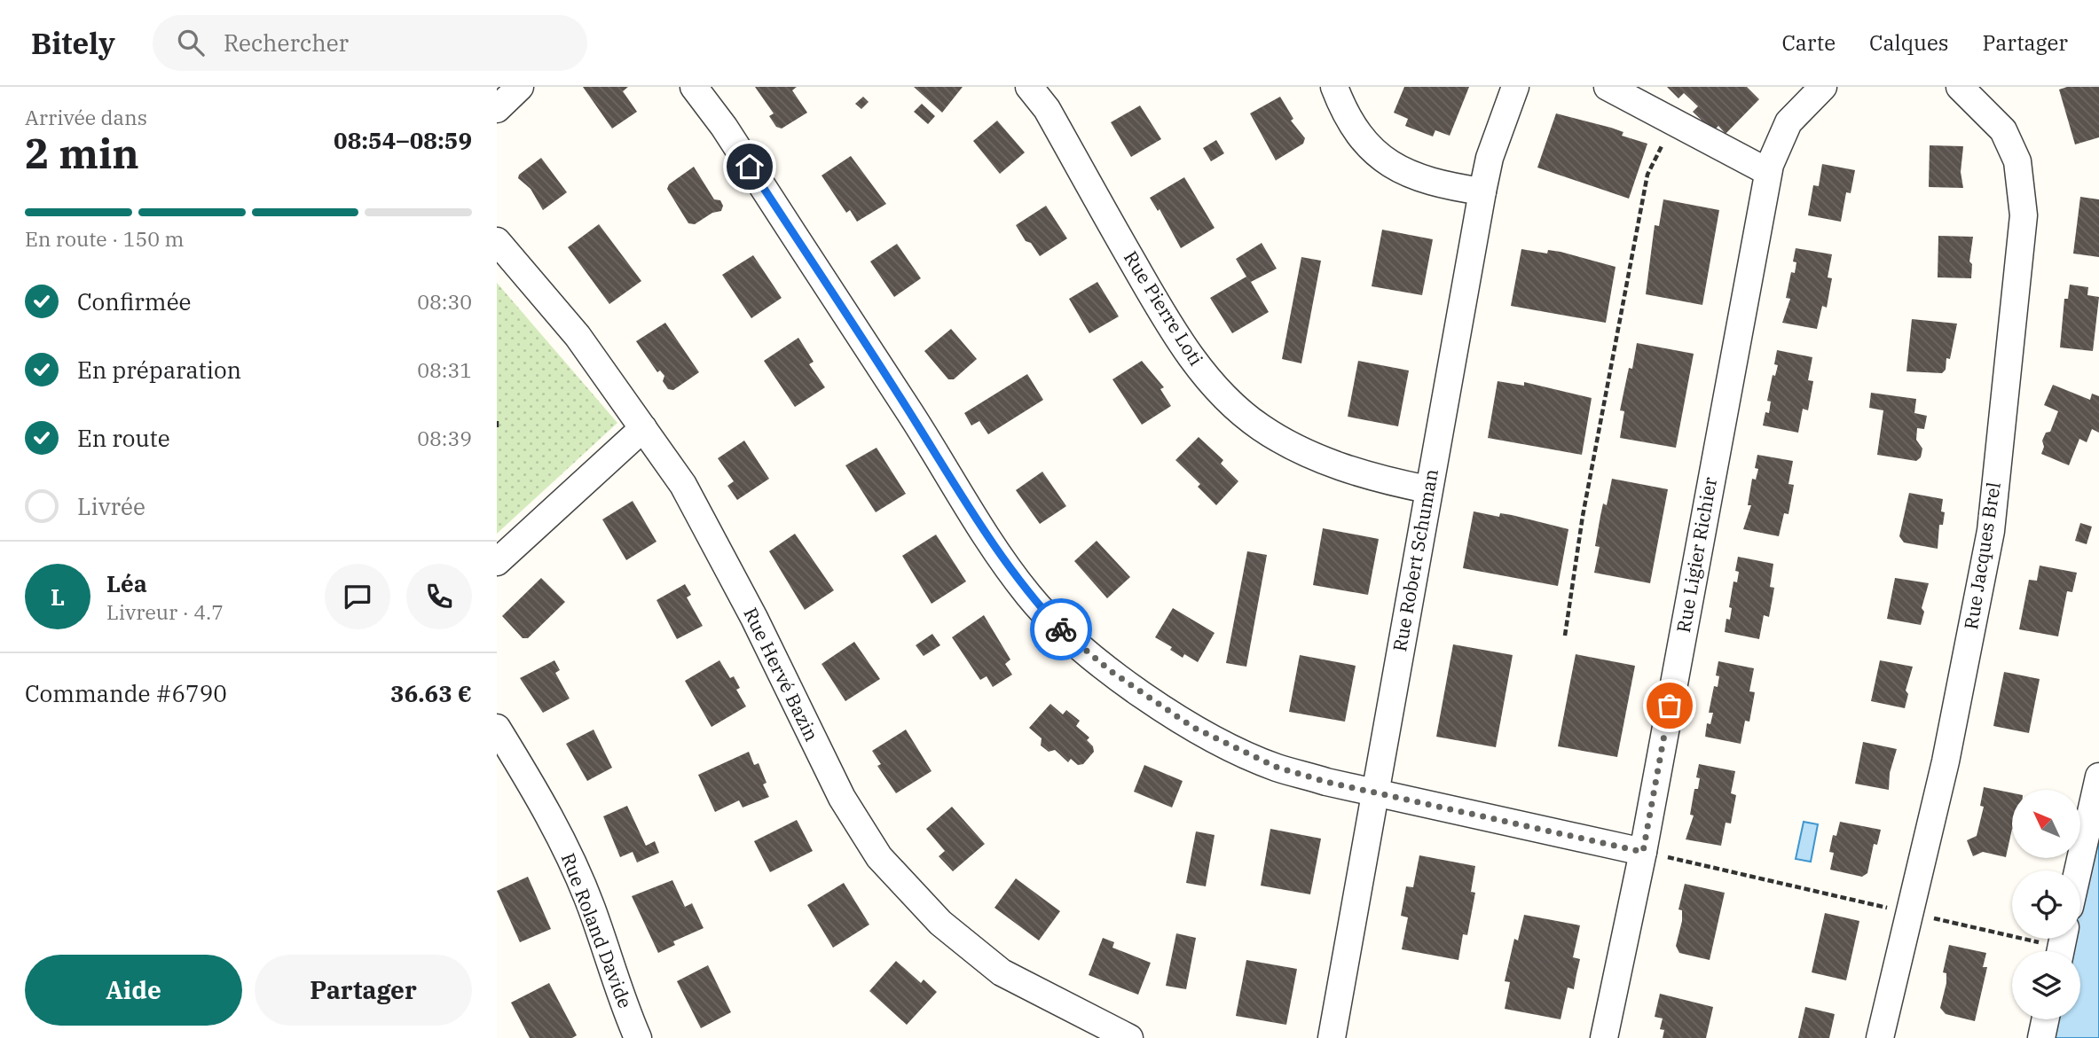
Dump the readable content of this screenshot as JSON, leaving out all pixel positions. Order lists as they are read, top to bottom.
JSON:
{
  "streets": {
    "street": [
      "Rue Pierre Loti",
      "Rue Ligier Richier",
      "Rue Jacques Brel",
      "Rue Robert Schuman",
      "Rue Hervé Bazin",
      "Rue Roland Davide"
    ]
  },
  "crossings": [
    ["Rue Pierre Loti", "Rue Robert Schuman"]
  ],
  "north": "top left",
  "page": {
    "header": "Bitely",
    "search": "Rechercher",
    "nav": ["Carte", "Calques", "Partager"],
    "heading": ["2 min", "Arrivée dans", "08:54–08:59"],
    "panel": [
      "Léa",
      "Livreur · 4.7",
      "Commande #6790",
      "36.63 €"
    ],
    "bar": "En route · 150 m",
    "list": [
      ["Confirmée", "08:30"],
      ["En préparation", "08:31"],
      ["En route", "08:39"],
      "Livrée"
    ],
    "round": "L",
    "buttons": ["Aide", "Partager"]
  }
}
